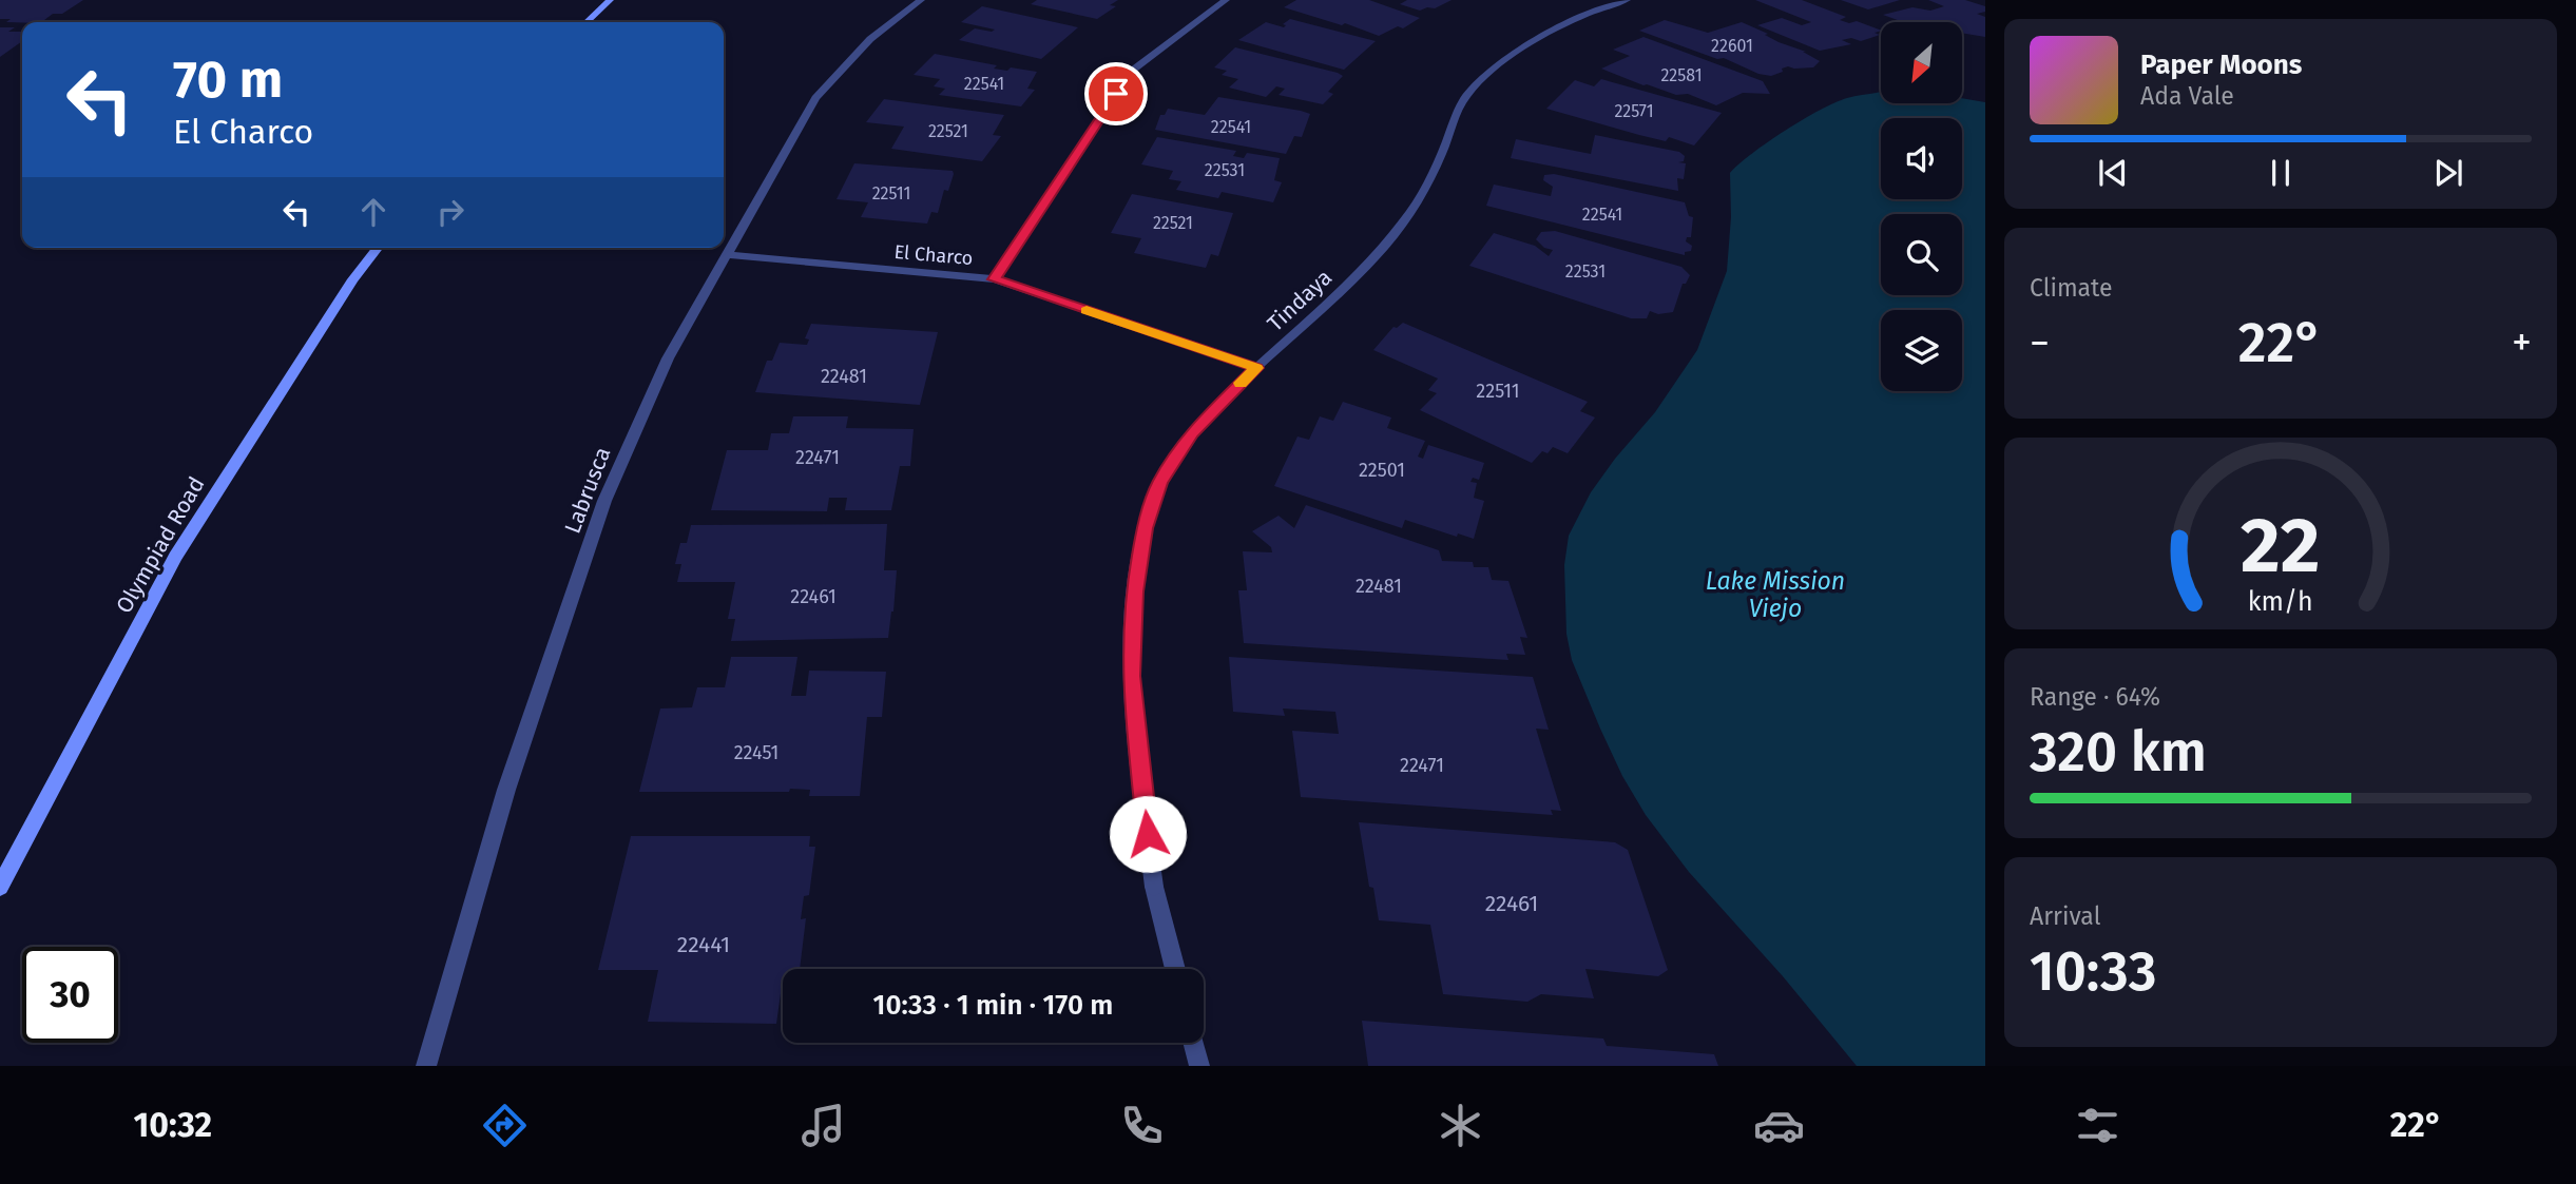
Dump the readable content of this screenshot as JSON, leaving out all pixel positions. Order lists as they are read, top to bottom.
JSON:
{
  "streets": {
    "main road": ["Olympiad Road"],
    "street": ["El Charco", "Tindaya", "Labrusca"]
  },
  "crossings": [
    ["El Charco", "Tindaya"],
    ["El Charco", "Labrusca"]
  ],
  "water": ["Lake Mission Viejo"],
  "house_numbers": [
    "22601",
    "22581",
    "22541",
    "22571",
    "22541",
    "22521",
    "22531",
    "22511",
    "22541",
    "22521",
    "22531",
    "22481",
    "22511",
    "22471",
    "22501",
    "22481",
    "22461",
    "22451",
    "22471",
    "22461",
    "22441"
  ],
  "north": "bottom left",
  "page": {
    "turn": ["70 m", "El Charco"],
    "song": ["Paper Moons", "Ada Vale"],
    "tile": [
      "Climate",
      ["Range · 64%", "320 km"],
      ["Arrival", "10:33"]
    ],
    "heat": ["−", "22°", "+"],
    "limit": "30",
    "trip": "10:33 · 1 min · 170 m",
    "tabs": ["10:32", "22°"],
    "gauge": ["22", "km/h"]
  }
}
